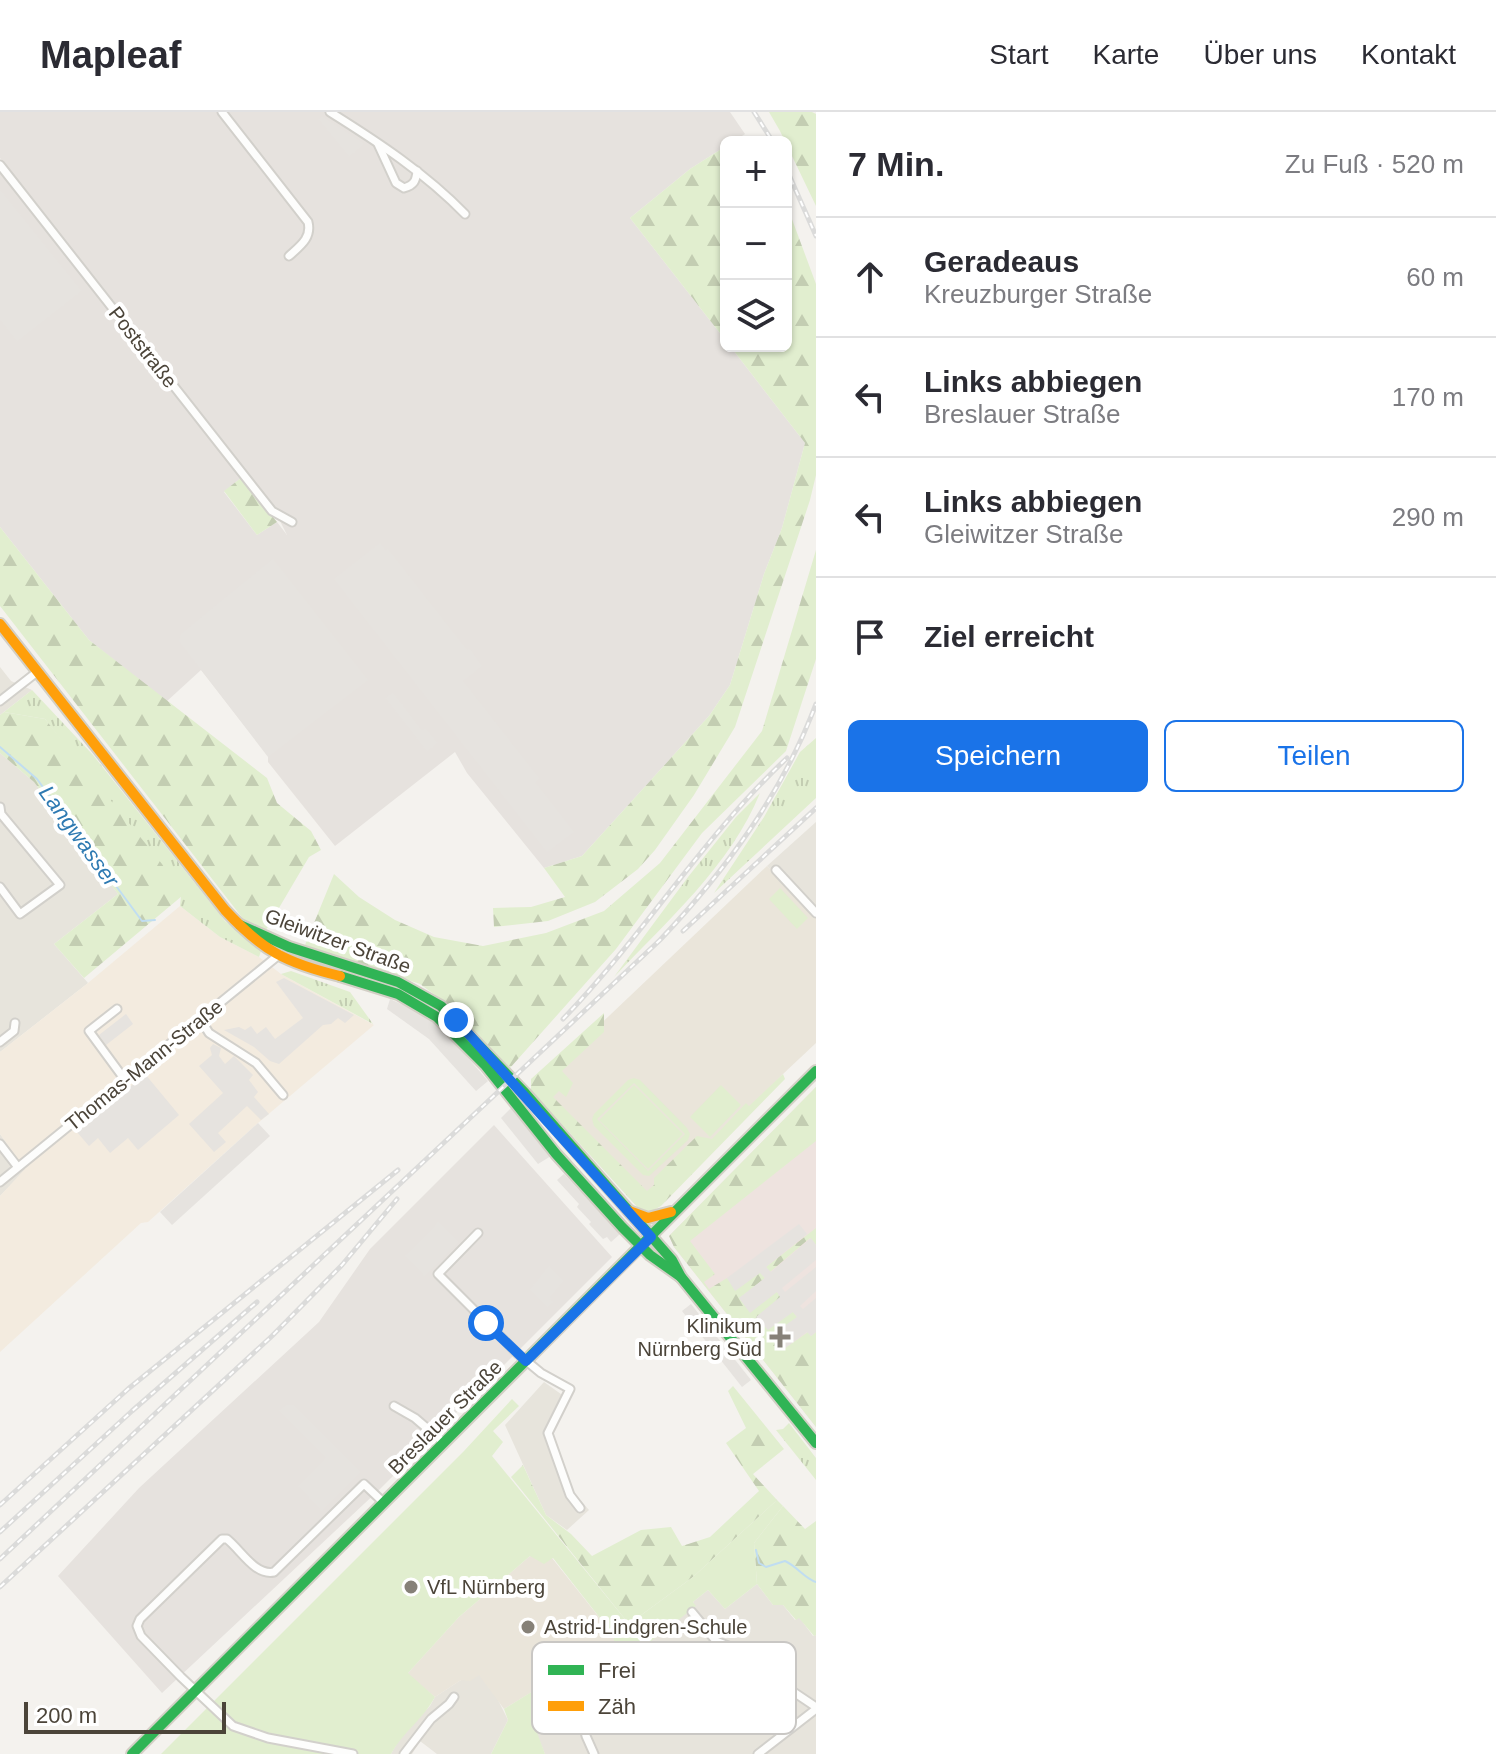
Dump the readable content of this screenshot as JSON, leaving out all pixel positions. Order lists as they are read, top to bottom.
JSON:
{
  "streets": {
    "main road": ["Gleiwitzer Straße", "Breslauer Straße"],
    "street": ["Poststraße", "Thomas-Mann-Straße"]
  },
  "crossings": [
    ["Gleiwitzer Straße", "Thomas-Mann-Straße"],
    ["Gleiwitzer Straße", "Breslauer Straße"]
  ],
  "water": ["Langwasser"],
  "places": {
    "health": ["Klinikum Nürnberg Süd"],
    "other": ["VfL Nürnberg", "Astrid-Lindgren-Schule"]
  },
  "legend": ["Frei", "Zäh"],
  "scale_bar": "200 m",
  "page": {
    "header": "Mapleaf",
    "nav": [
      "Start",
      "Karte",
      "Über uns",
      "Kontakt"
    ],
    "heading": ["7 Min.", "Zu Fuß · 520 m"],
    "map_buttons": ["+", "−"],
    "list": [
      ["Geradeaus", "Kreuzburger Straße", "60 m"],
      ["Links abbiegen", "Breslauer Straße", "170 m"],
      ["Links abbiegen", "Gleiwitzer Straße", "290 m"],
      "Ziel erreicht"
    ],
    "buttons": ["Speichern", "Teilen"],
    "scale": "200 m"
  }
}
